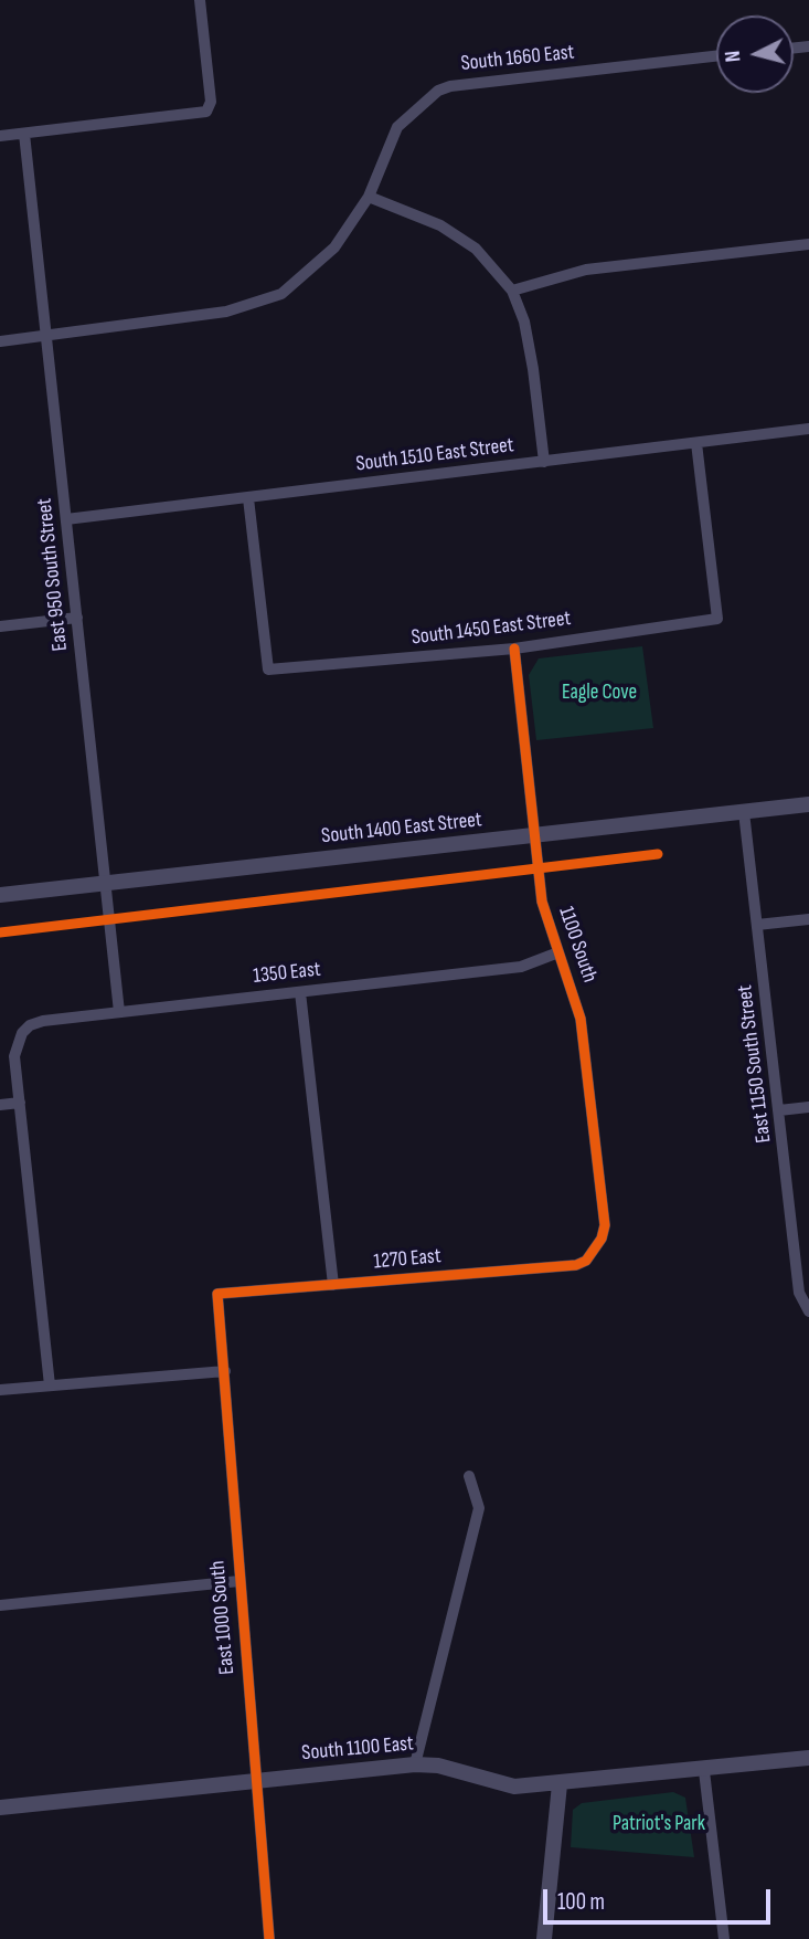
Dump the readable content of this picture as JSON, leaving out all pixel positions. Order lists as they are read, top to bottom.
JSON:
{
  "streets": {
    "street": [
      "South 1660 East",
      "South 1510 East Street",
      "East 950 South Street",
      "South 1450 East Street",
      "South 1400 East Street",
      "1100 South",
      "1350 East",
      "East 1150 South Street",
      "1270 East",
      "East 1000 South",
      "South 1100 East"
    ]
  },
  "crossings": [
    ["South 1660 East", "East 950 South Street"],
    ["South 1510 East Street", "East 950 South Street"],
    ["South 1510 East Street", "South 1450 East Street"],
    ["East 950 South Street", "South 1400 East Street"],
    ["East 950 South Street", "1350 East"],
    ["South 1450 East Street", "1100 South"],
    ["South 1400 East Street", "1100 South"],
    ["South 1400 East Street", "East 1150 South Street"],
    ["1100 South", "1350 East"],
    ["1100 South", "1270 East"],
    ["1270 East", "East 1000 South"],
    ["East 1000 South", "South 1100 East"]
  ],
  "parks": ["Eagle Cove", "Patriot's Park"],
  "scale_bar": "100 m",
  "north": "left"
}
